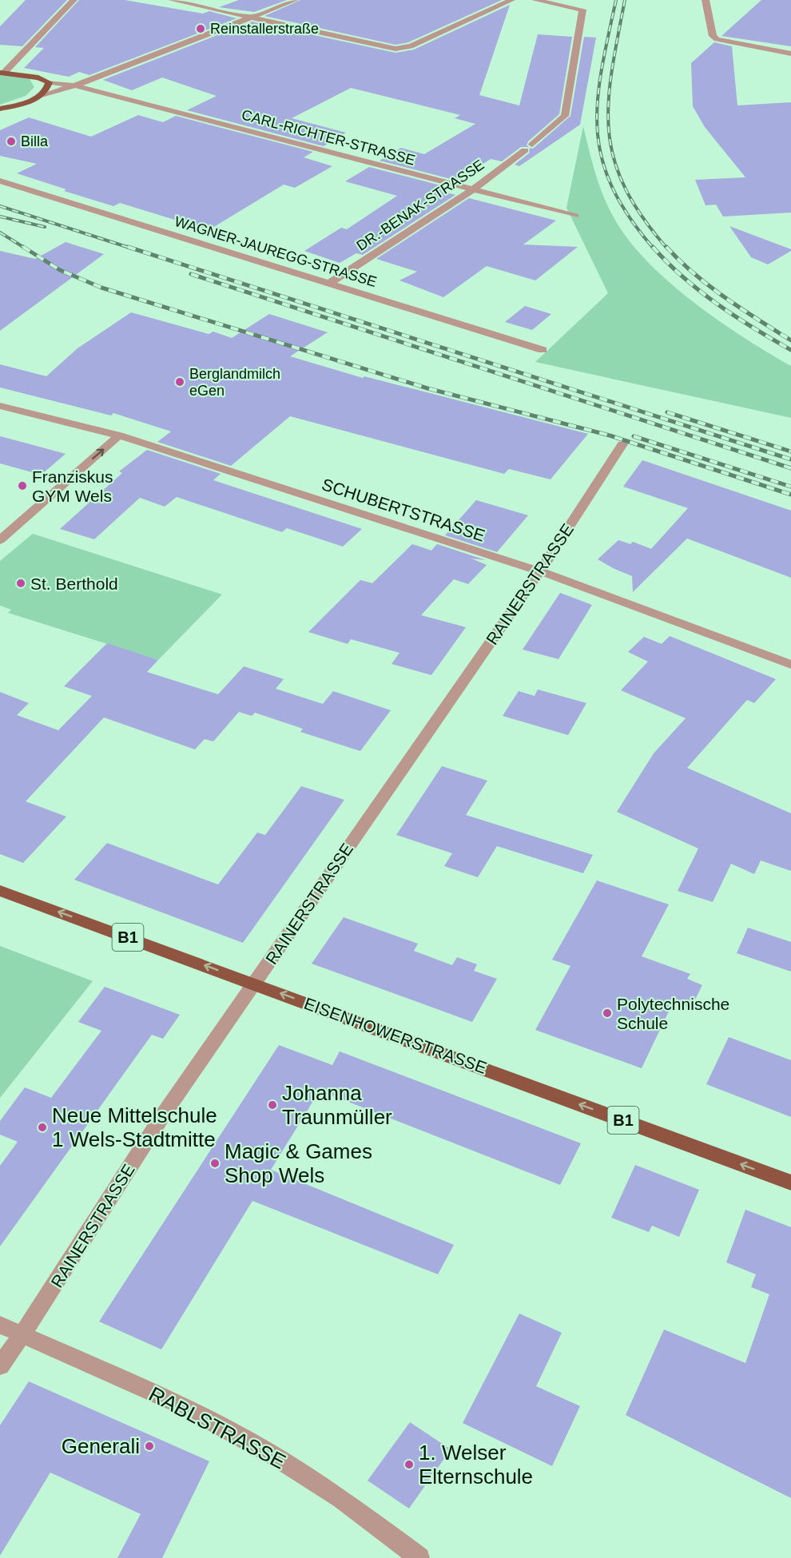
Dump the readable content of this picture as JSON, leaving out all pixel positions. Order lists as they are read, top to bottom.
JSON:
{
  "streets": {
    "main road": ["B1", "EISENHOWERSTRASSE"],
    "street": [
      "CARL-RICHTER-STRASSE",
      "DR.-BENAK-STRASSE",
      "WAGNER-JAUREGG-STRASSE",
      "SCHUBERTSTRASSE",
      "RAINERSTRASSE",
      "RABLSTRASSE"
    ]
  },
  "crossings": [
    ["CARL-RICHTER-STRASSE", "DR.-BENAK-STRASSE"],
    ["DR.-BENAK-STRASSE", "WAGNER-JAUREGG-STRASSE"],
    ["SCHUBERTSTRASSE", "RAINERSTRASSE"],
    ["RAINERSTRASSE", "EISENHOWERSTRASSE"],
    ["RAINERSTRASSE", "RABLSTRASSE"]
  ],
  "one_way": ["EISENHOWERSTRASSE"],
  "places": [
    "Reinstallerstraße",
    "Billa",
    "Berglandmilch eGen",
    "Franziskus GYM Wels",
    "St. Berthold",
    "Polytechnische Schule",
    "Johanna Traunmüller",
    "Neue Mittelschule 1 Wels-Stadtmitte",
    "Magic & Games Shop Wels",
    "Generali",
    "1. Welser Elternschule"
  ]
}
